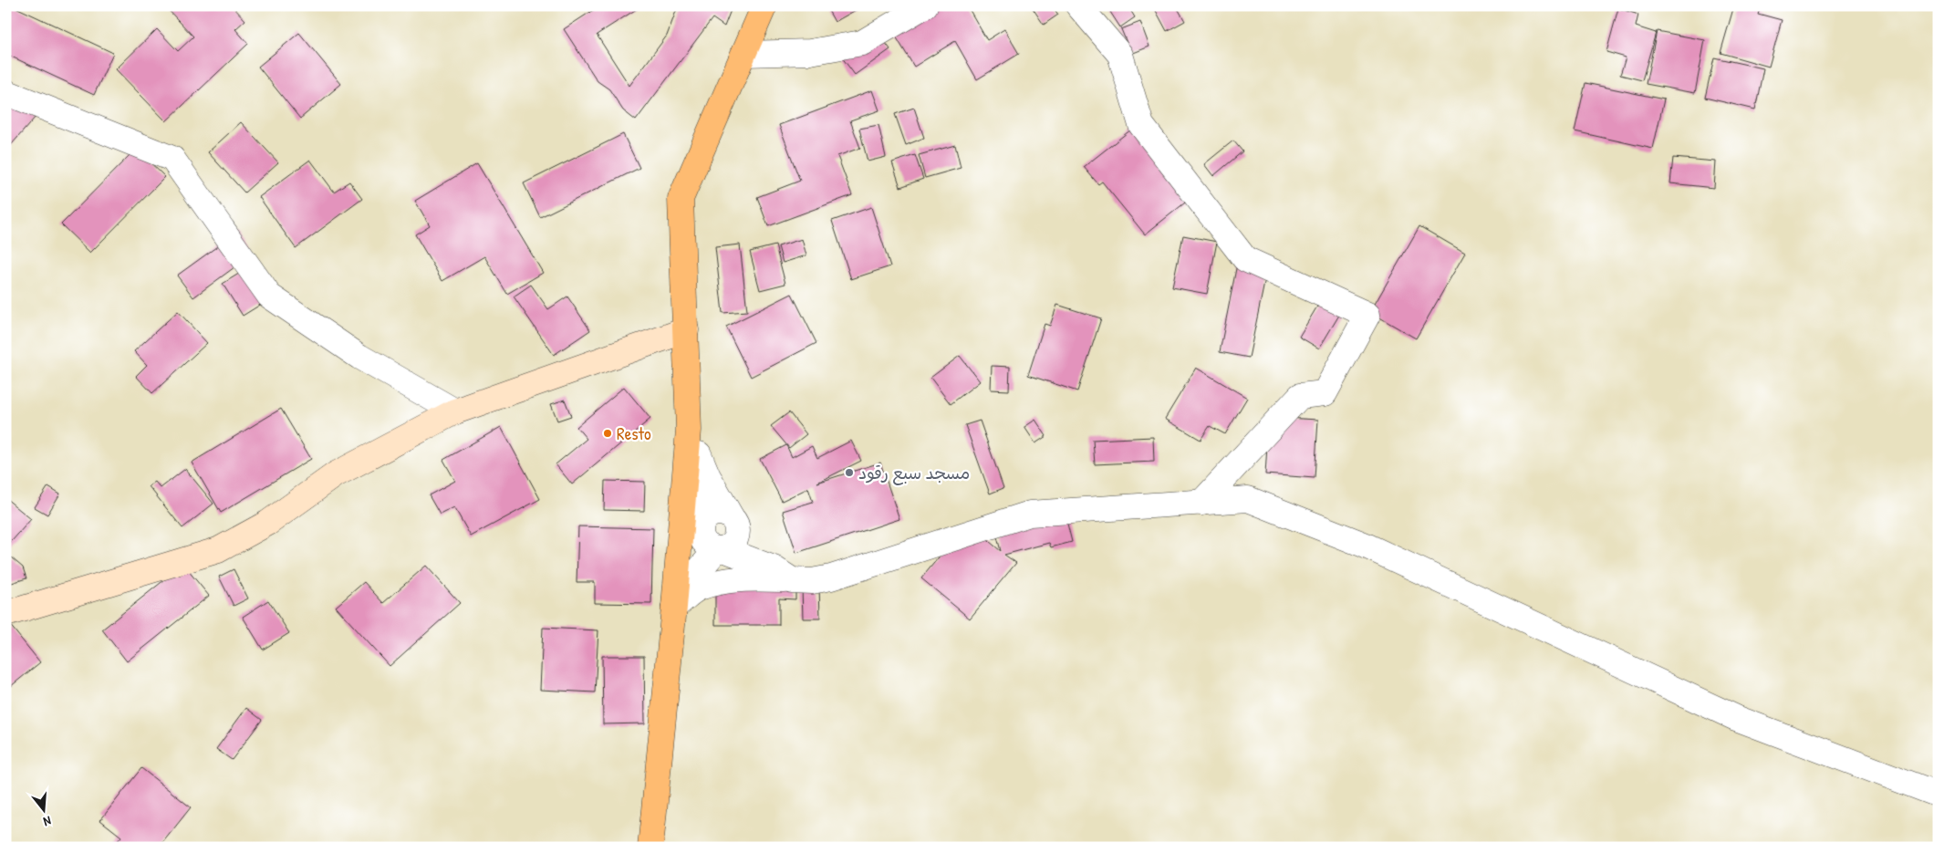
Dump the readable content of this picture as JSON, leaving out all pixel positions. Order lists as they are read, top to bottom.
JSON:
{
  "places": ["Resto", "مسجد سبع رقود"],
  "north": "bottom"
}
